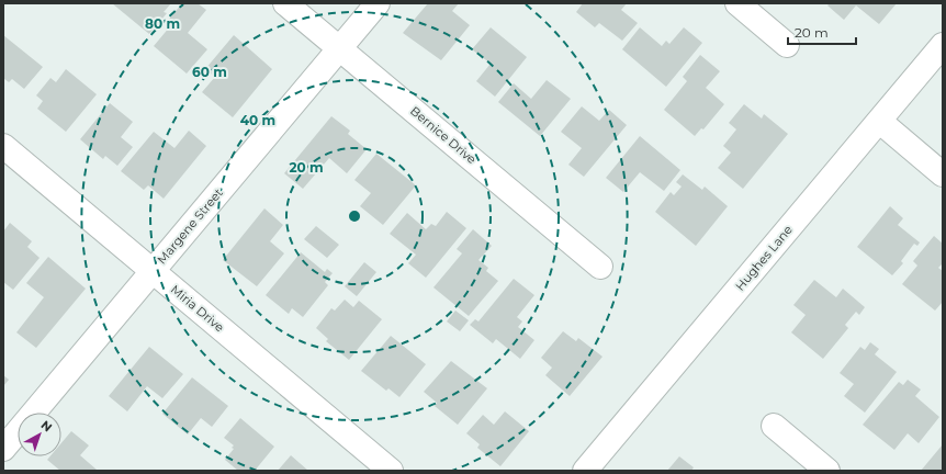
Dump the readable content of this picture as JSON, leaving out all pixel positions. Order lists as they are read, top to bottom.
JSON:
{
  "streets": {
    "street": [
      "Bernice Drive",
      "Margene Street",
      "Hughes Lane",
      "Miria Drive"
    ]
  },
  "crossings": [
    ["Bernice Drive", "Margene Street"],
    ["Margene Street", "Miria Drive"]
  ],
  "scale_bar": "20 m",
  "north": "top right",
  "rings": [
    "80 m",
    "60 m",
    "40 m",
    "20 m"
  ]
}
